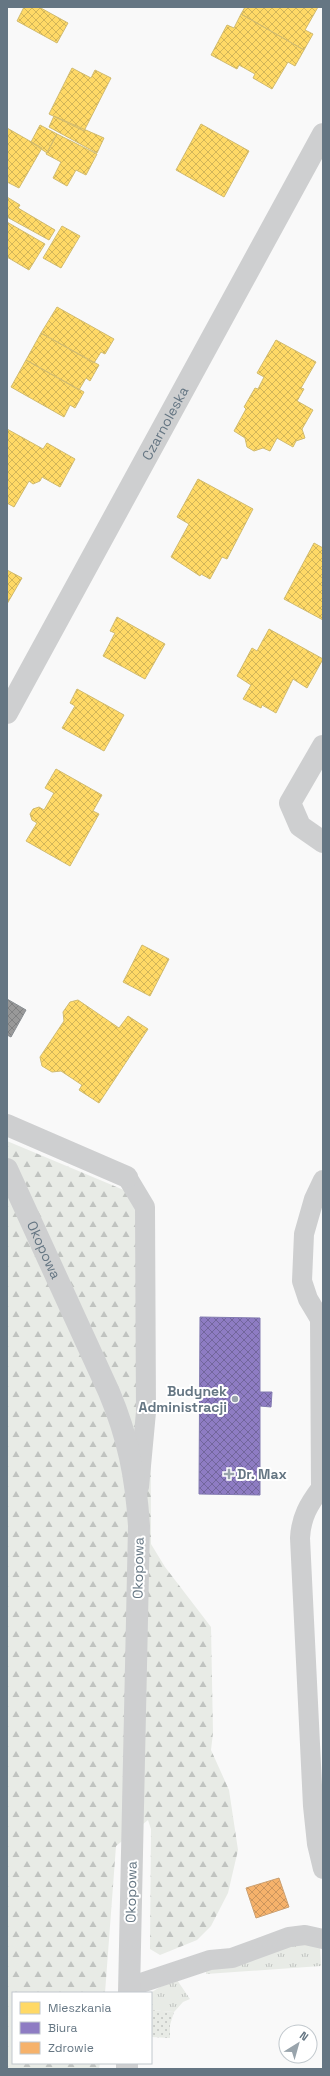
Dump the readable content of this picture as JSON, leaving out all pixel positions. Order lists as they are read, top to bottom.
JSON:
{
  "streets": {
    "street": ["Czarnoleska", "Okopowa"]
  },
  "places": {
    "other": ["Budynek Administracji"],
    "health": ["Dr. Max"]
  },
  "legend": ["Mieszkania", "Biura", "Zdrowie"],
  "north": "top right"
}
